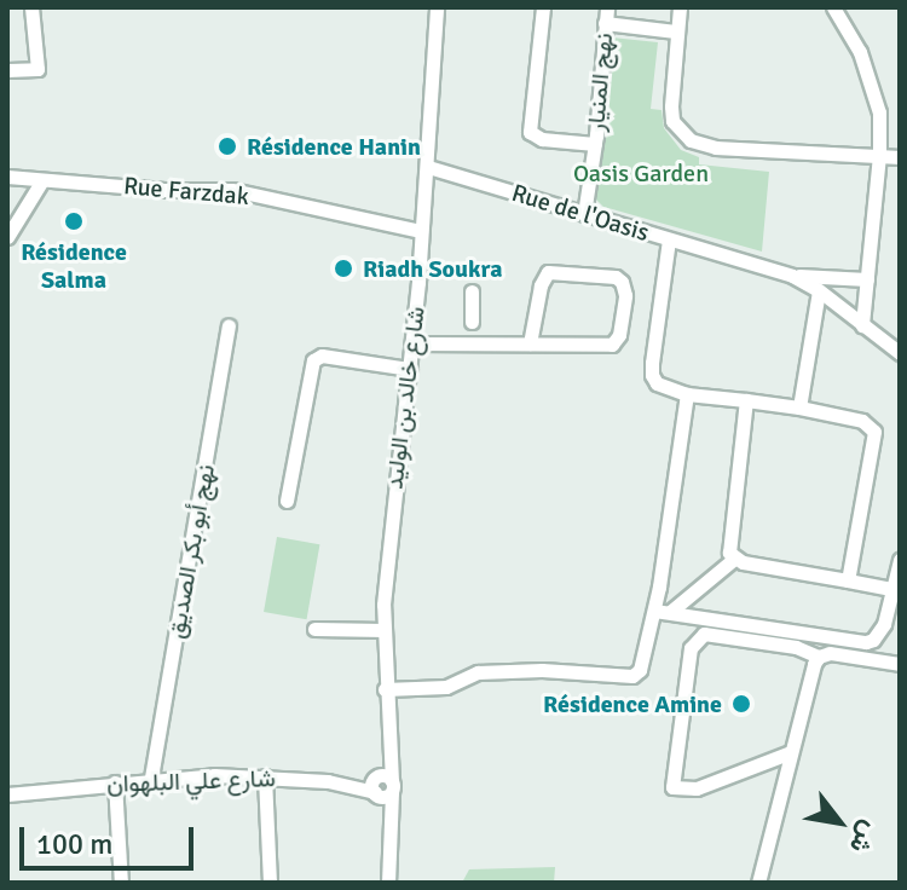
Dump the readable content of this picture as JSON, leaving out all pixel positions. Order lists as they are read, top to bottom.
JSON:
{
  "streets": {
    "street": [
      "نهج المنيار",
      "Rue Farzdak",
      "Rue de l'Oasis",
      "شارع خالد بن الوليد",
      "نهج أبو بكر الصديق",
      "شارع علي البلهوان"
    ]
  },
  "crossings": [
    ["نهج المنيار", "Rue de l'Oasis"],
    ["Rue Farzdak", "شارع خالد بن الوليد"],
    ["Rue de l'Oasis", "شارع خالد بن الوليد"],
    ["شارع خالد بن الوليد", "شارع علي البلهوان"],
    ["نهج أبو بكر الصديق", "شارع علي البلهوان"]
  ],
  "parks": ["Oasis Garden"],
  "places": [
    "Résidence Hanin",
    "Résidence Salma",
    "Riadh Soukra",
    "Résidence Amine"
  ],
  "scale_bar": "100 m",
  "north": "bottom right"
}
